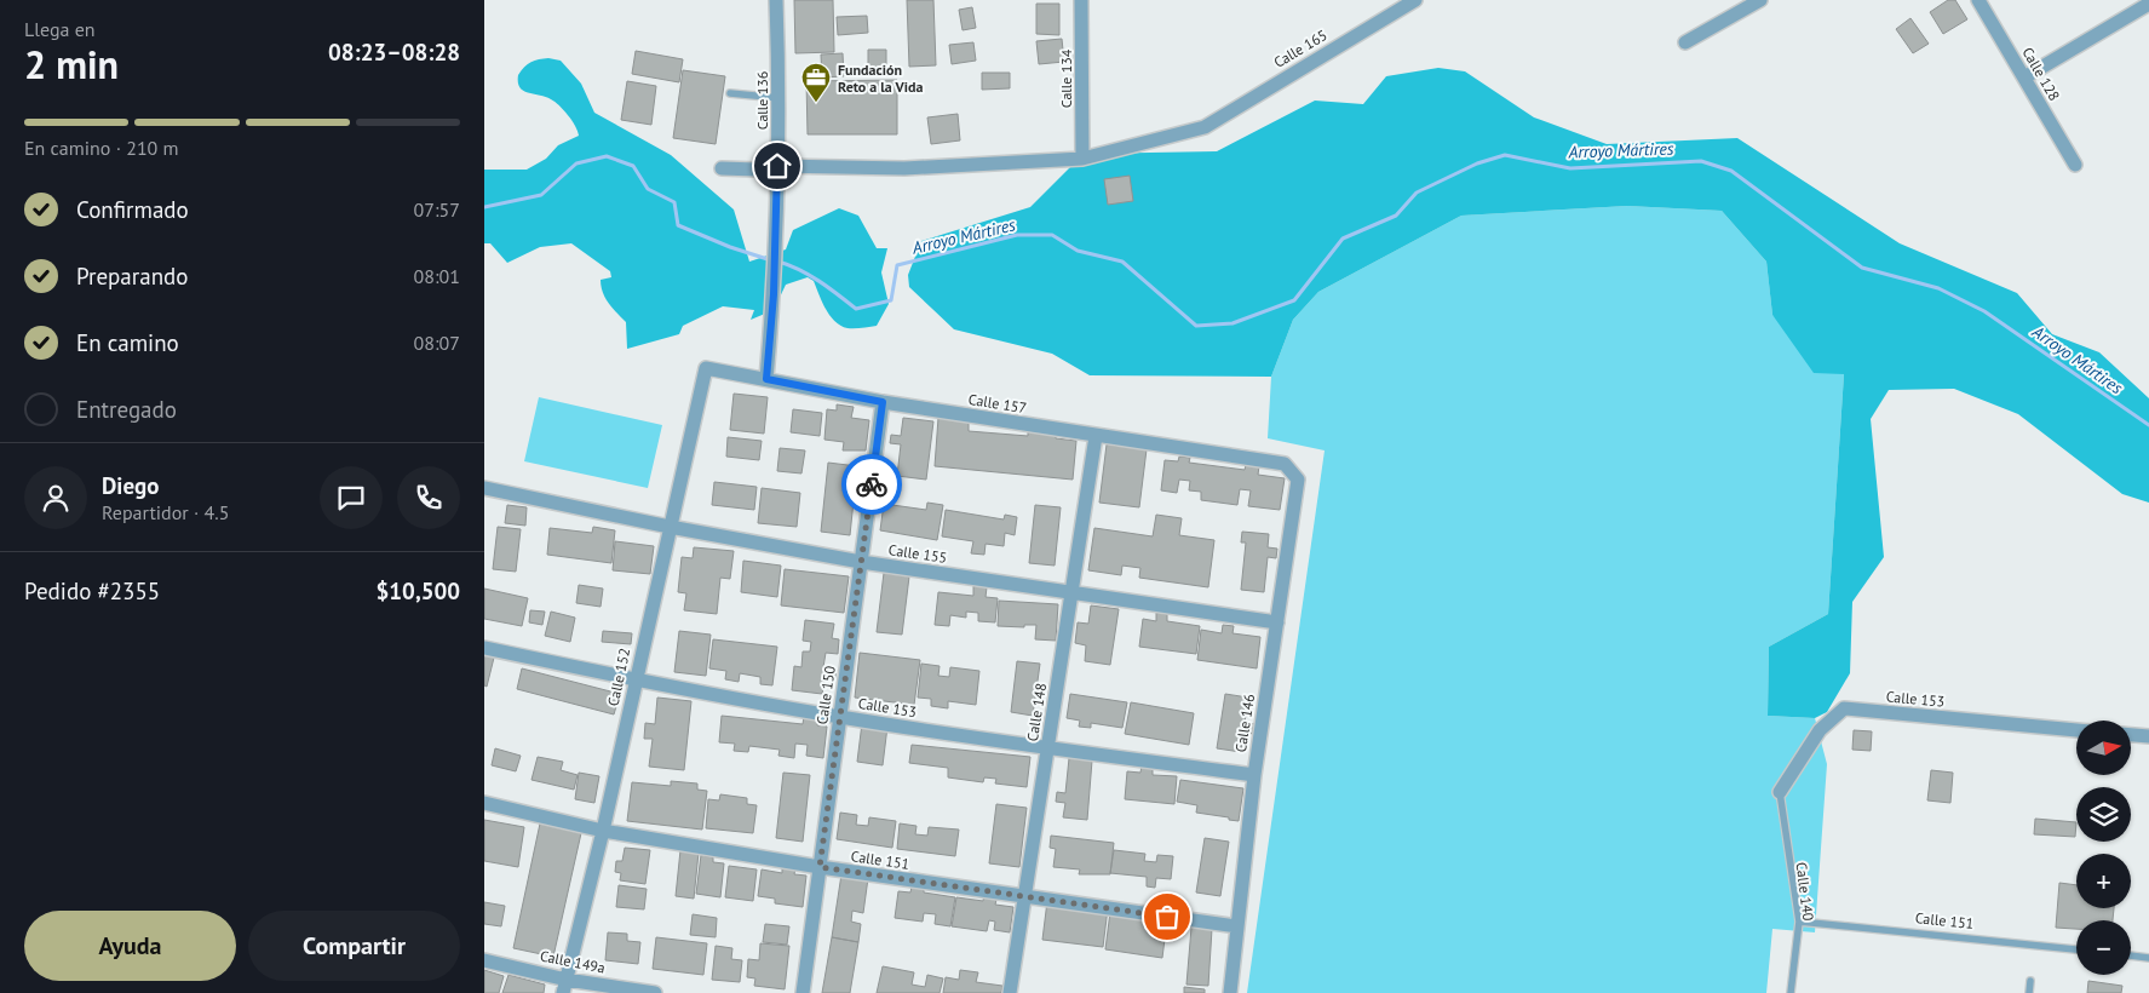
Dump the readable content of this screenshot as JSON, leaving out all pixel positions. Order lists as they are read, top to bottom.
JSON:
{
  "streets": {
    "street": [
      "Calle 165",
      "Calle 128",
      "Calle 134",
      "Calle 136",
      "Calle 157",
      "Calle 155",
      "Calle 152",
      "Calle 150",
      "Calle 153",
      "Calle 148",
      "Calle 146",
      "Calle 151",
      "Calle 149a"
    ],
    "lane": ["Calle 140"]
  },
  "crossings": [
    ["Calle 165", "Calle 134"],
    ["Calle 165", "Calle 136"],
    ["Calle 136", "Calle 157"],
    ["Calle 157", "Calle 152"],
    ["Calle 157", "Calle 150"],
    ["Calle 157", "Calle 148"],
    ["Calle 157", "Calle 146"],
    ["Calle 155", "Calle 152"],
    ["Calle 155", "Calle 150"],
    ["Calle 155", "Calle 148"],
    ["Calle 155", "Calle 146"],
    ["Calle 152", "Calle 153"],
    ["Calle 152", "Calle 151"],
    ["Calle 152", "Calle 149a"],
    ["Calle 150", "Calle 153"],
    ["Calle 150", "Calle 151"],
    ["Calle 153", "Calle 148"],
    ["Calle 153", "Calle 146"],
    ["Calle 153", "Calle 140"],
    ["Calle 148", "Calle 151"],
    ["Calle 146", "Calle 151"],
    ["Calle 151", "Calle 140"]
  ],
  "water": ["Arroyo Mártires"],
  "places": {
    "office": ["Fundación Reto a la Vida"]
  },
  "north": "right",
  "page": {
    "heading": ["2 min", "Llega en", "08:23–08:28"],
    "panel": [
      "Diego",
      "Repartidor · 4.5",
      "Pedido #2355",
      "$10,500"
    ],
    "bar": "En camino · 210 m",
    "list": [
      ["Confirmado", "07:57"],
      ["Preparando", "08:01"],
      ["En camino", "08:07"],
      "Entregado"
    ],
    "map_buttons": ["+", "−"],
    "buttons": ["Ayuda", "Compartir"]
  }
}
